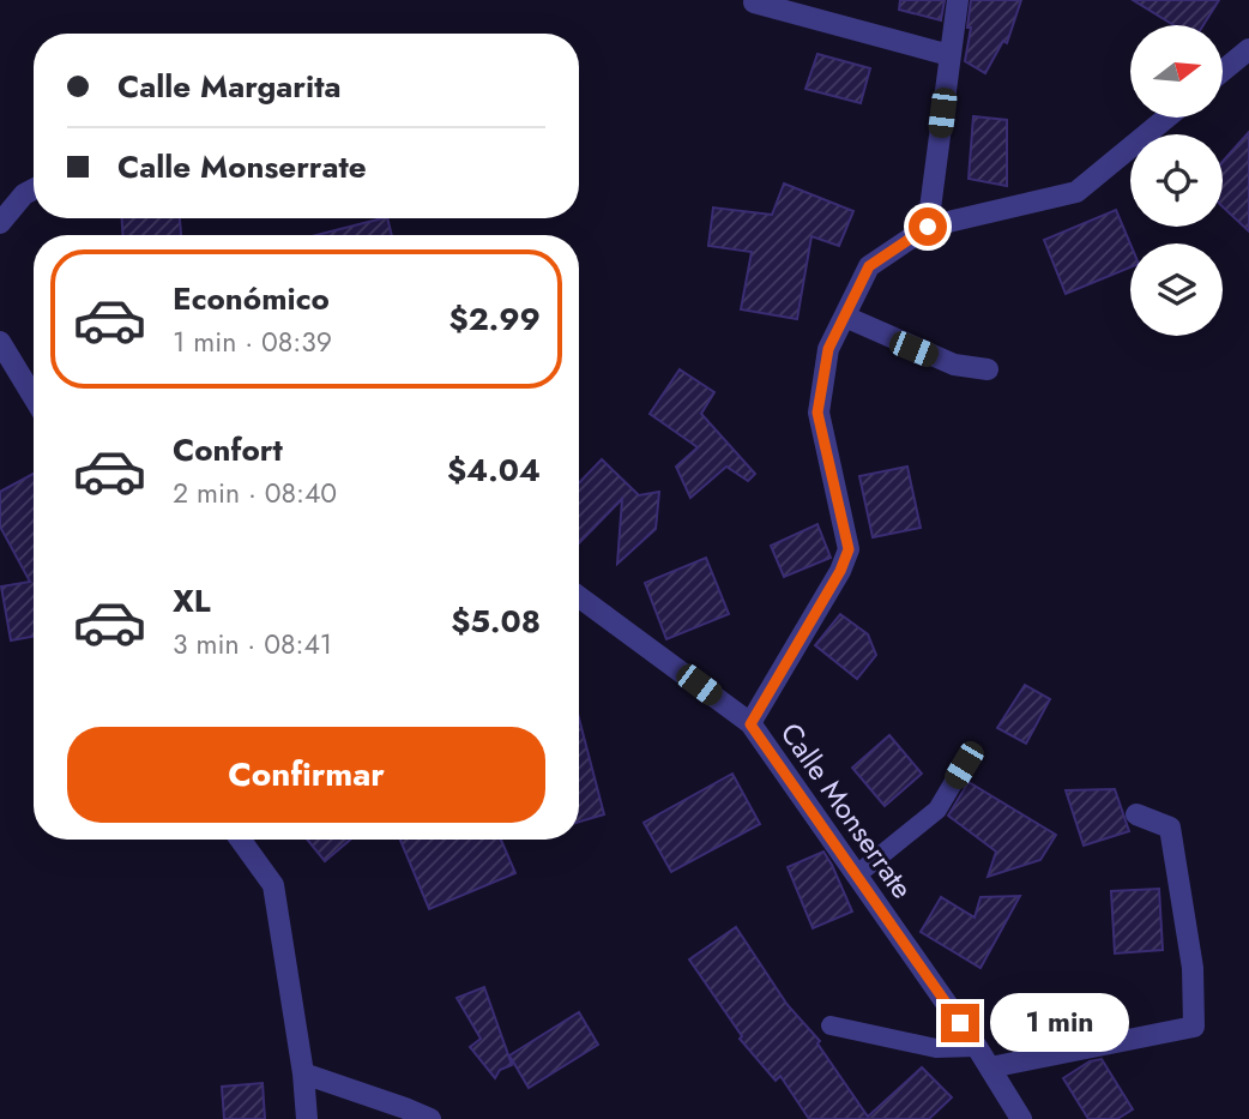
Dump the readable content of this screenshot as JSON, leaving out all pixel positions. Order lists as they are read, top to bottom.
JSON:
{
  "streets": {
    "street": ["Calle Monserrate"]
  },
  "north": "right",
  "page": {
    "banner": ["Calle Margarita", "Calle Monserrate"],
    "list": [
      {
        "name": "Económico",
        "note": "1 min · 08:39",
        "value": "$2.99"
      },
      {
        "name": "Confort",
        "note": "2 min · 08:40",
        "value": "$4.04"
      },
      {
        "name": "XL",
        "note": "3 min · 08:41",
        "value": "$5.08"
      }
    ],
    "buttons": "Confirmar",
    "bubble": "1 min"
  }
}
